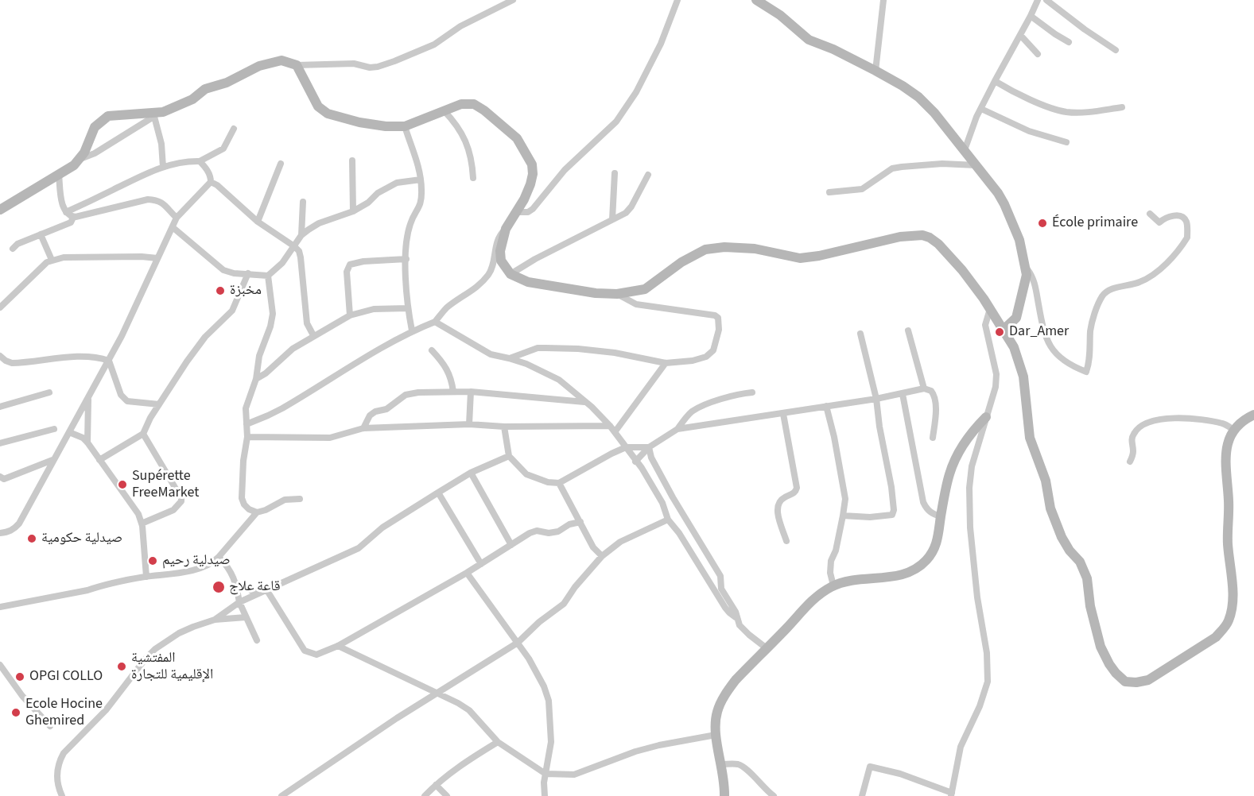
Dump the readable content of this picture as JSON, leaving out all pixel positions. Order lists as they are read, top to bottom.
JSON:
{
  "places": [
    "École primaire",
    "مخبزة",
    "Dar_Amer",
    "Supérette FreeMarket",
    "صيدلية حكومية",
    "صيدلية رحيم",
    "قاعة علاج",
    "المفتشية الإقليمية للتجارة",
    "OPGI COLLO",
    "Ecole Hocine Ghemired"
  ]
}
